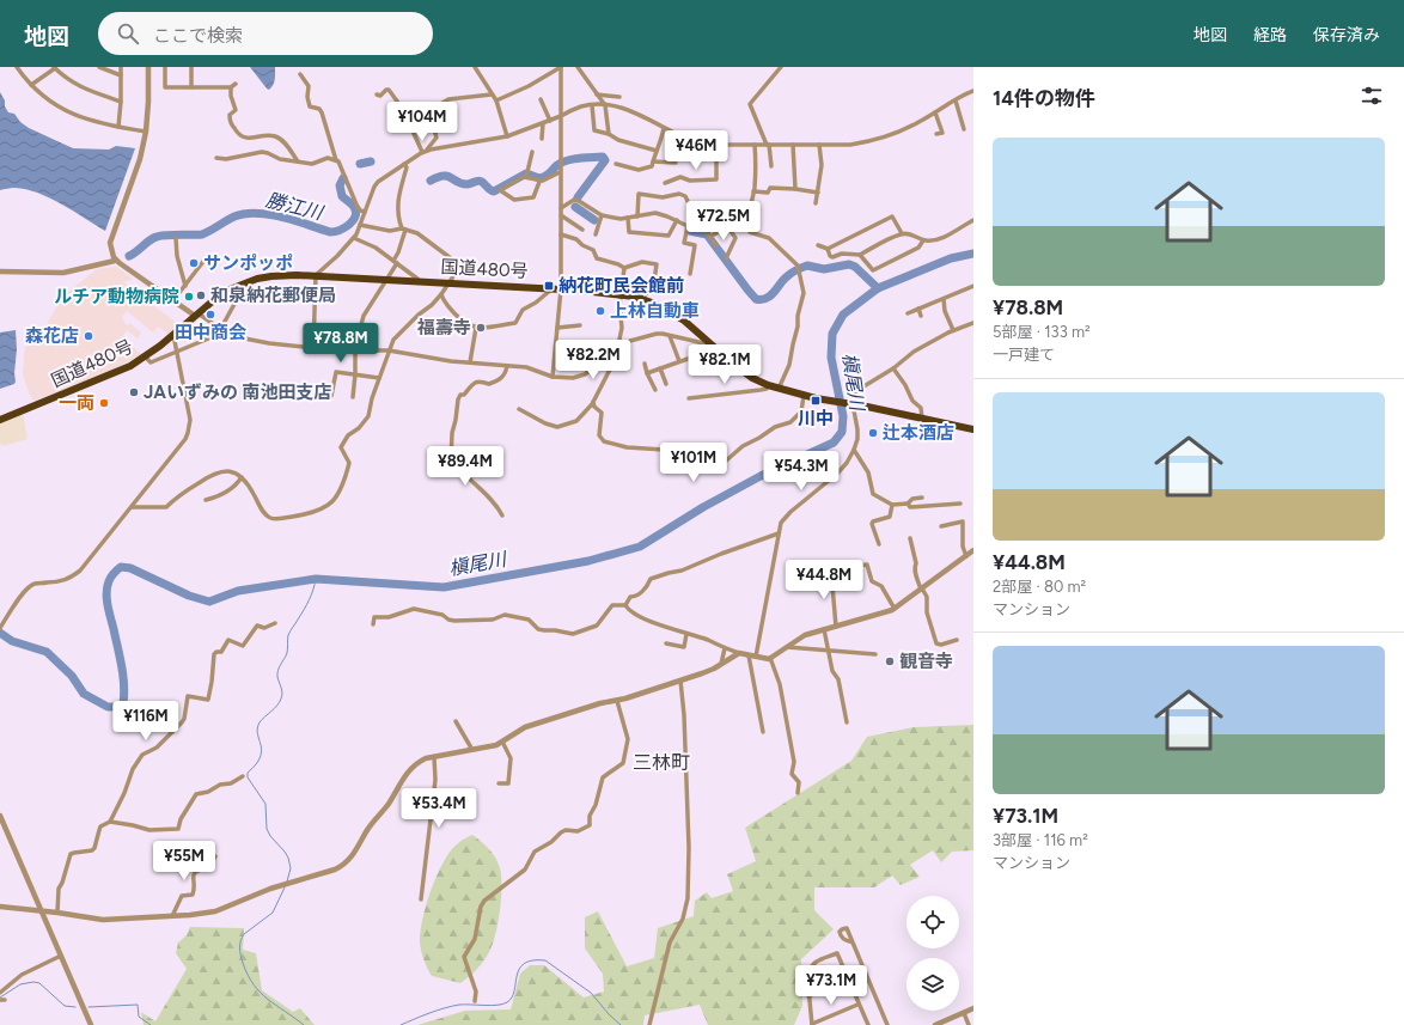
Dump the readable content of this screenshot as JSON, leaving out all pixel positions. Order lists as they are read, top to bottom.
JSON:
{
  "streets": {
    "highway": ["国道480号"]
  },
  "districts": ["三林町"],
  "water": ["勝江川", "槇尾川"],
  "places": {
    "other": [
      "サンポッポ",
      "和泉納花郵便局",
      "ルチア動物病院",
      "上林自動車",
      "田中商会",
      "福壽寺",
      "森花店",
      "JAいずみの 南池田支店",
      "一両",
      "辻本酒店",
      "観音寺"
    ],
    "transit": ["納花町民会館前", "川中"]
  },
  "page": {
    "header": "地図",
    "search": "ここで検索",
    "nav": ["地図", "経路", "保存済み"],
    "heading": "14件の物件",
    "price": [
      "¥104M",
      "¥46M",
      "¥72.5M",
      "¥78.8M",
      "¥82.2M",
      "¥82.1M",
      "¥101M",
      "¥89.4M",
      "¥54.3M",
      "¥44.8M",
      "¥116M",
      "¥53.4M",
      "¥55M",
      "¥73.1M"
    ],
    "list": [
      {
        "name": "¥78.8M",
        "note": "5部屋 · 133 m² · 一戸建て"
      },
      {
        "name": "¥44.8M",
        "note": "2部屋 · 80 m² · マンション"
      },
      {
        "name": "¥73.1M",
        "note": "3部屋 · 116 m² · マンション"
      }
    ]
  }
}
